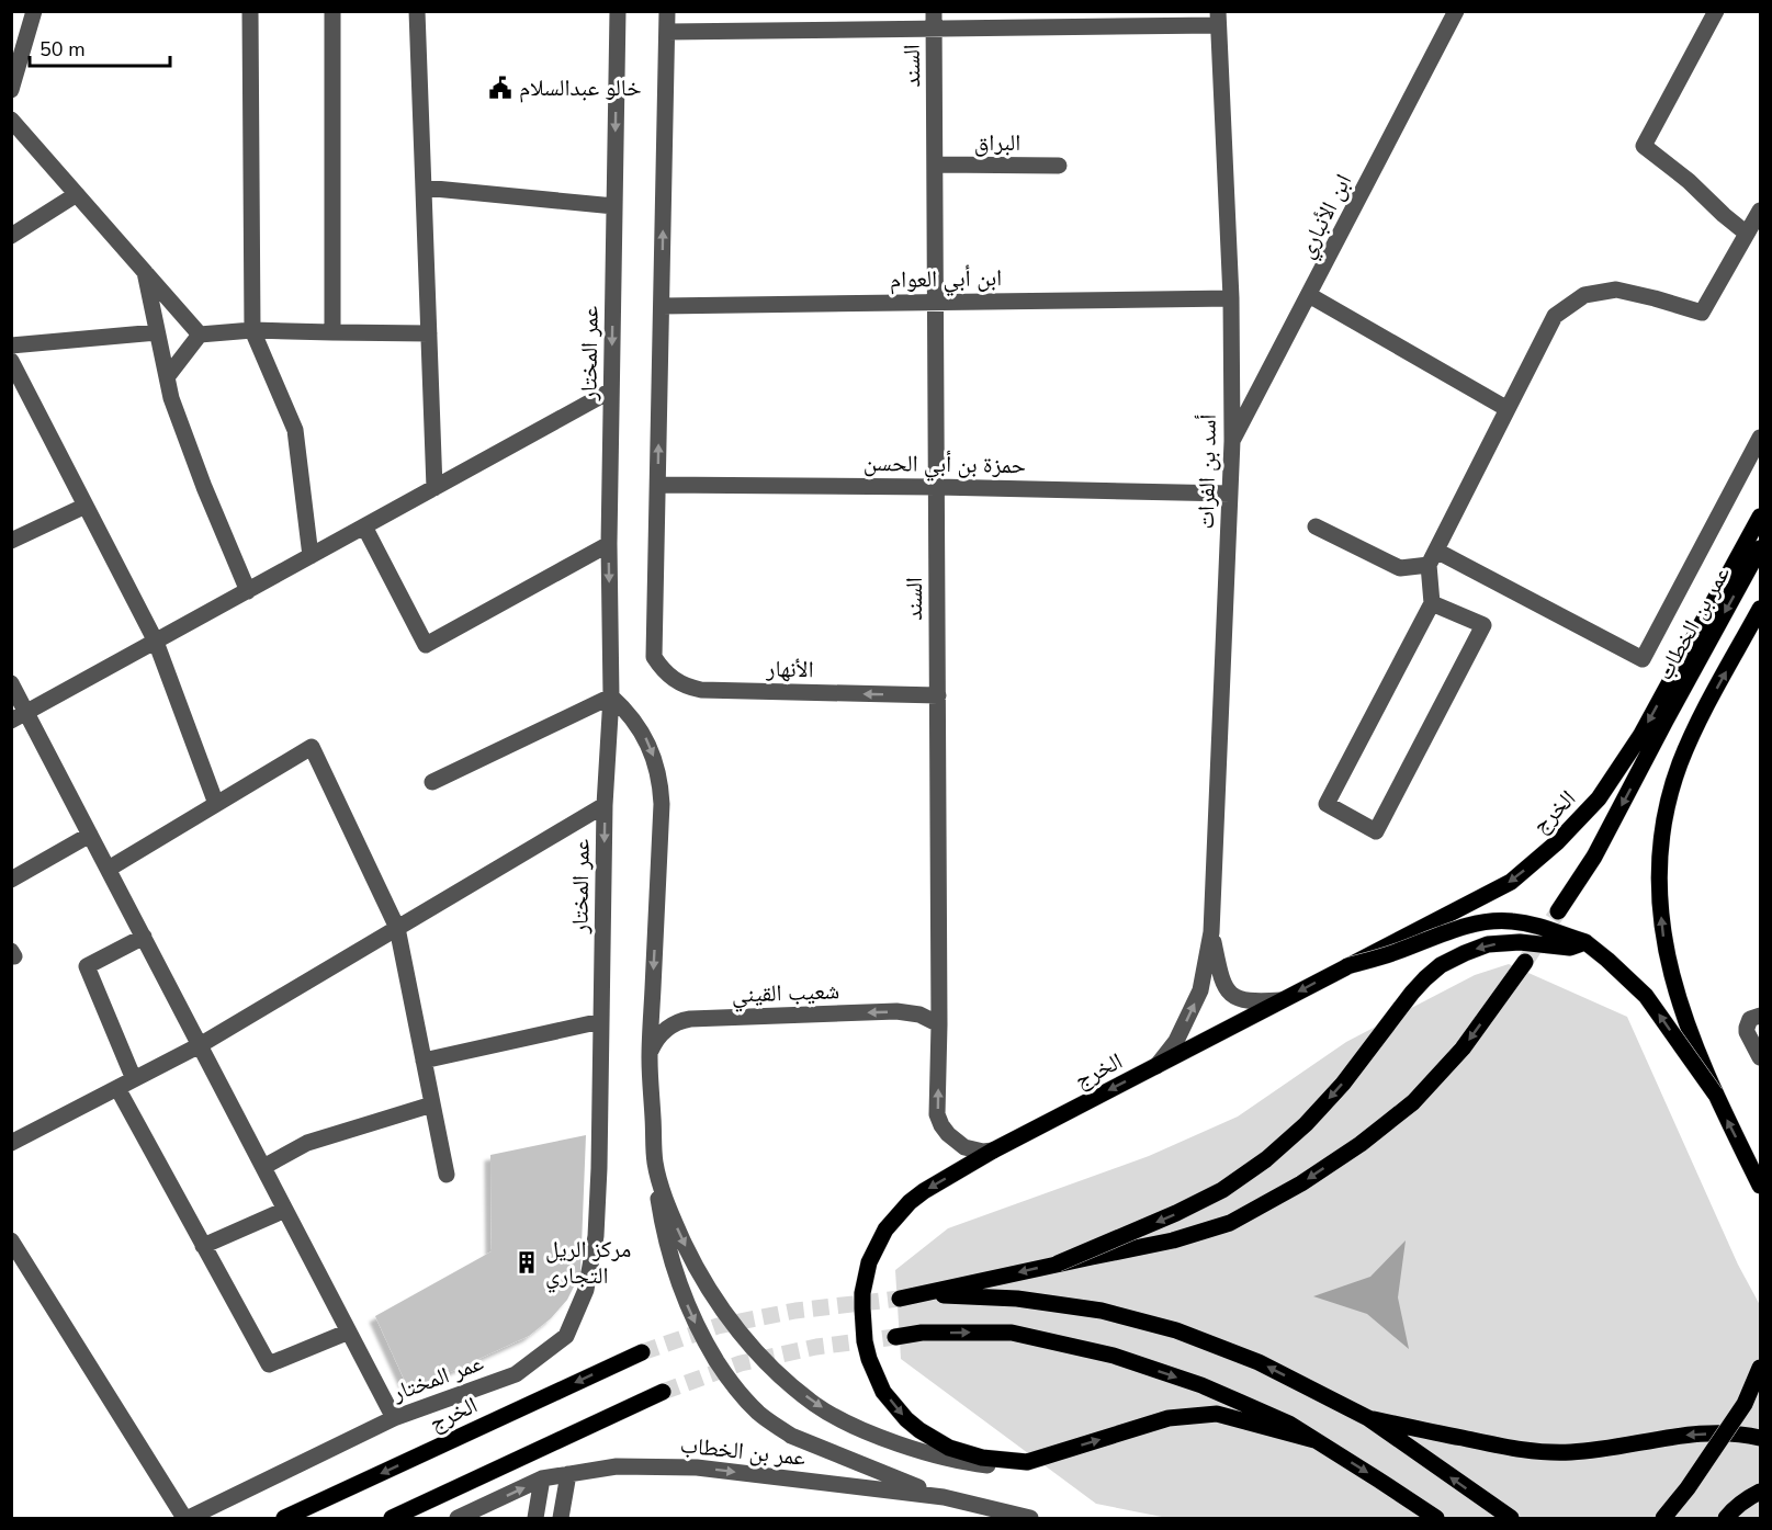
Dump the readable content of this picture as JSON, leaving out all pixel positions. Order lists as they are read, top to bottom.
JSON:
{
  "streets": {
    "main road": ["عمر بن الخطاب", "الخرج"],
    "street": [
      "السند",
      "البراق",
      "ابن الأنباري",
      "ابن أبي العوام",
      "عمر المختار",
      "حمزة بن أبي الحسن",
      "أسد بن الفرات",
      "الأنهار",
      "شعيب القيني"
    ]
  },
  "crossings": [
    ["السند", "البراق"],
    ["السند", "ابن أبي العوام"],
    ["السند", "حمزة بن أبي الحسن"],
    ["السند", "الأنهار"],
    ["السند", "الخرج"],
    ["السند", "شعيب القيني"],
    ["ابن الأنباري", "أسد بن الفرات"],
    ["ابن أبي العوام", "أسد بن الفرات"],
    ["حمزة بن أبي الحسن", "أسد بن الفرات"],
    ["حمزة بن أبي الحسن", "الأنهار"],
    ["أسد بن الفرات", "الخرج"]
  ],
  "one_way": ["شعيب القيني"],
  "places": {
    "public building": ["خالو عبدالسلام"],
    "building": ["مركز الريل التجاري"]
  },
  "scale_bar": "50 m"
}
